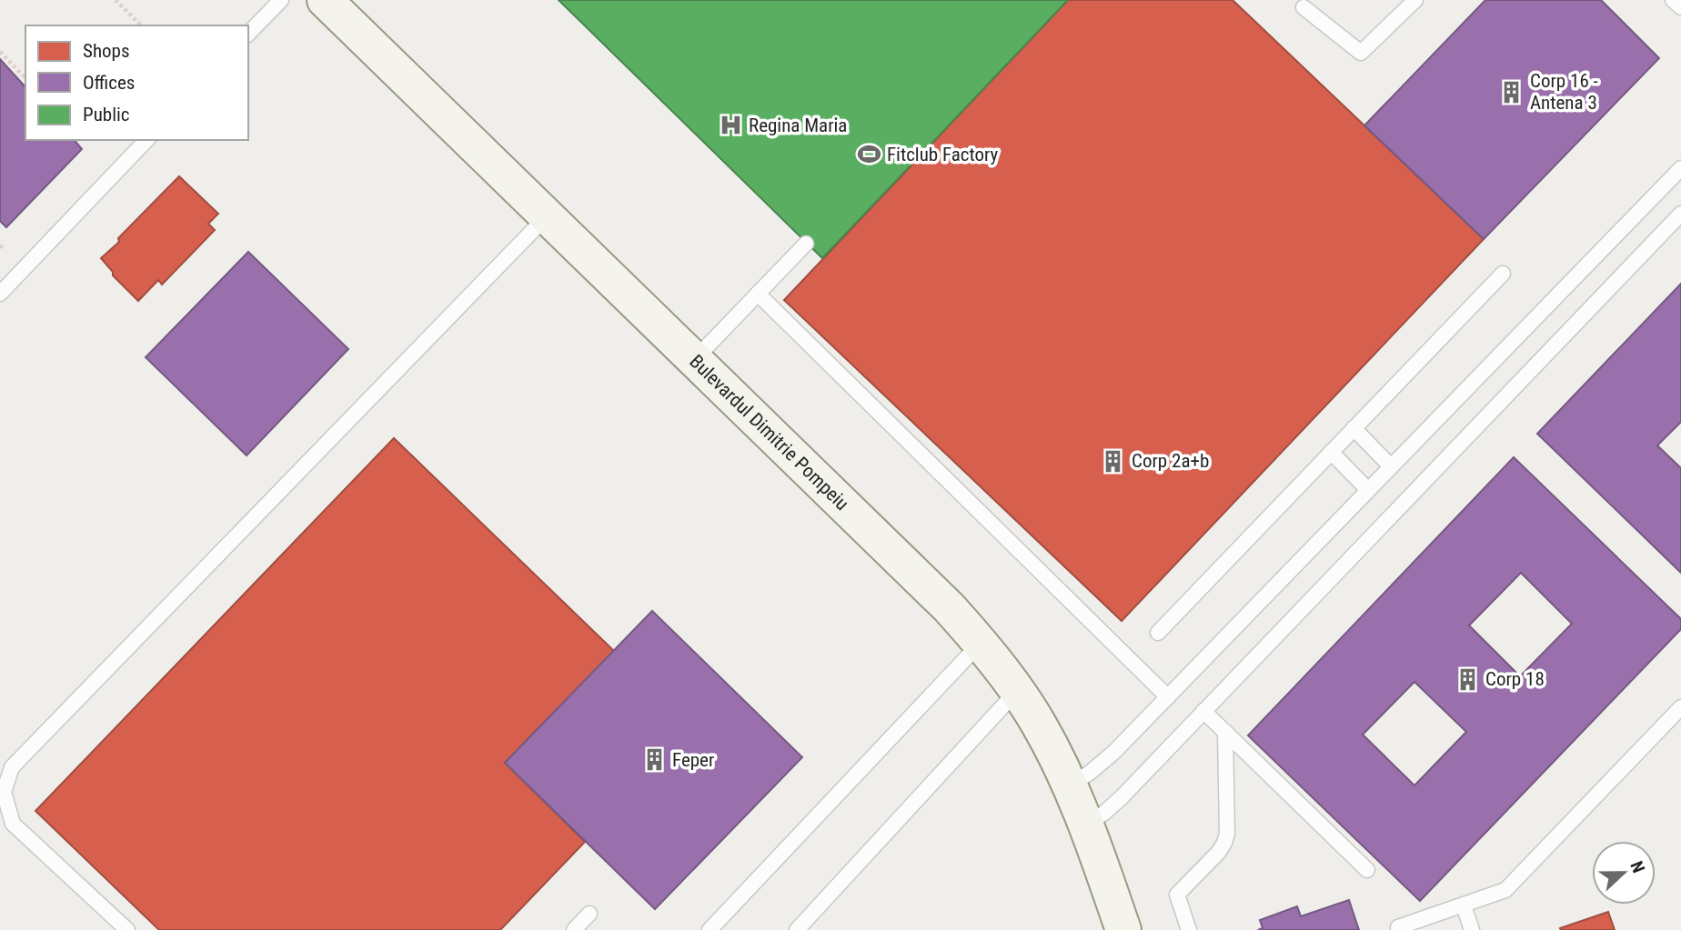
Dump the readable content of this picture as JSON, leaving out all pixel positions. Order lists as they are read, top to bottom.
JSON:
{
  "streets": {
    "street": ["Bulevardul Dimitrie Pompeiu"]
  },
  "places": {
    "building": [
      "Corp 16 - Antena 3",
      "Corp 2a+b",
      "Corp 18",
      "Feper"
    ],
    "hospital": ["Regina Maria"],
    "sports": ["Fitclub Factory"]
  },
  "legend": ["Shops", "Offices", "Public"],
  "north": "right"
}
